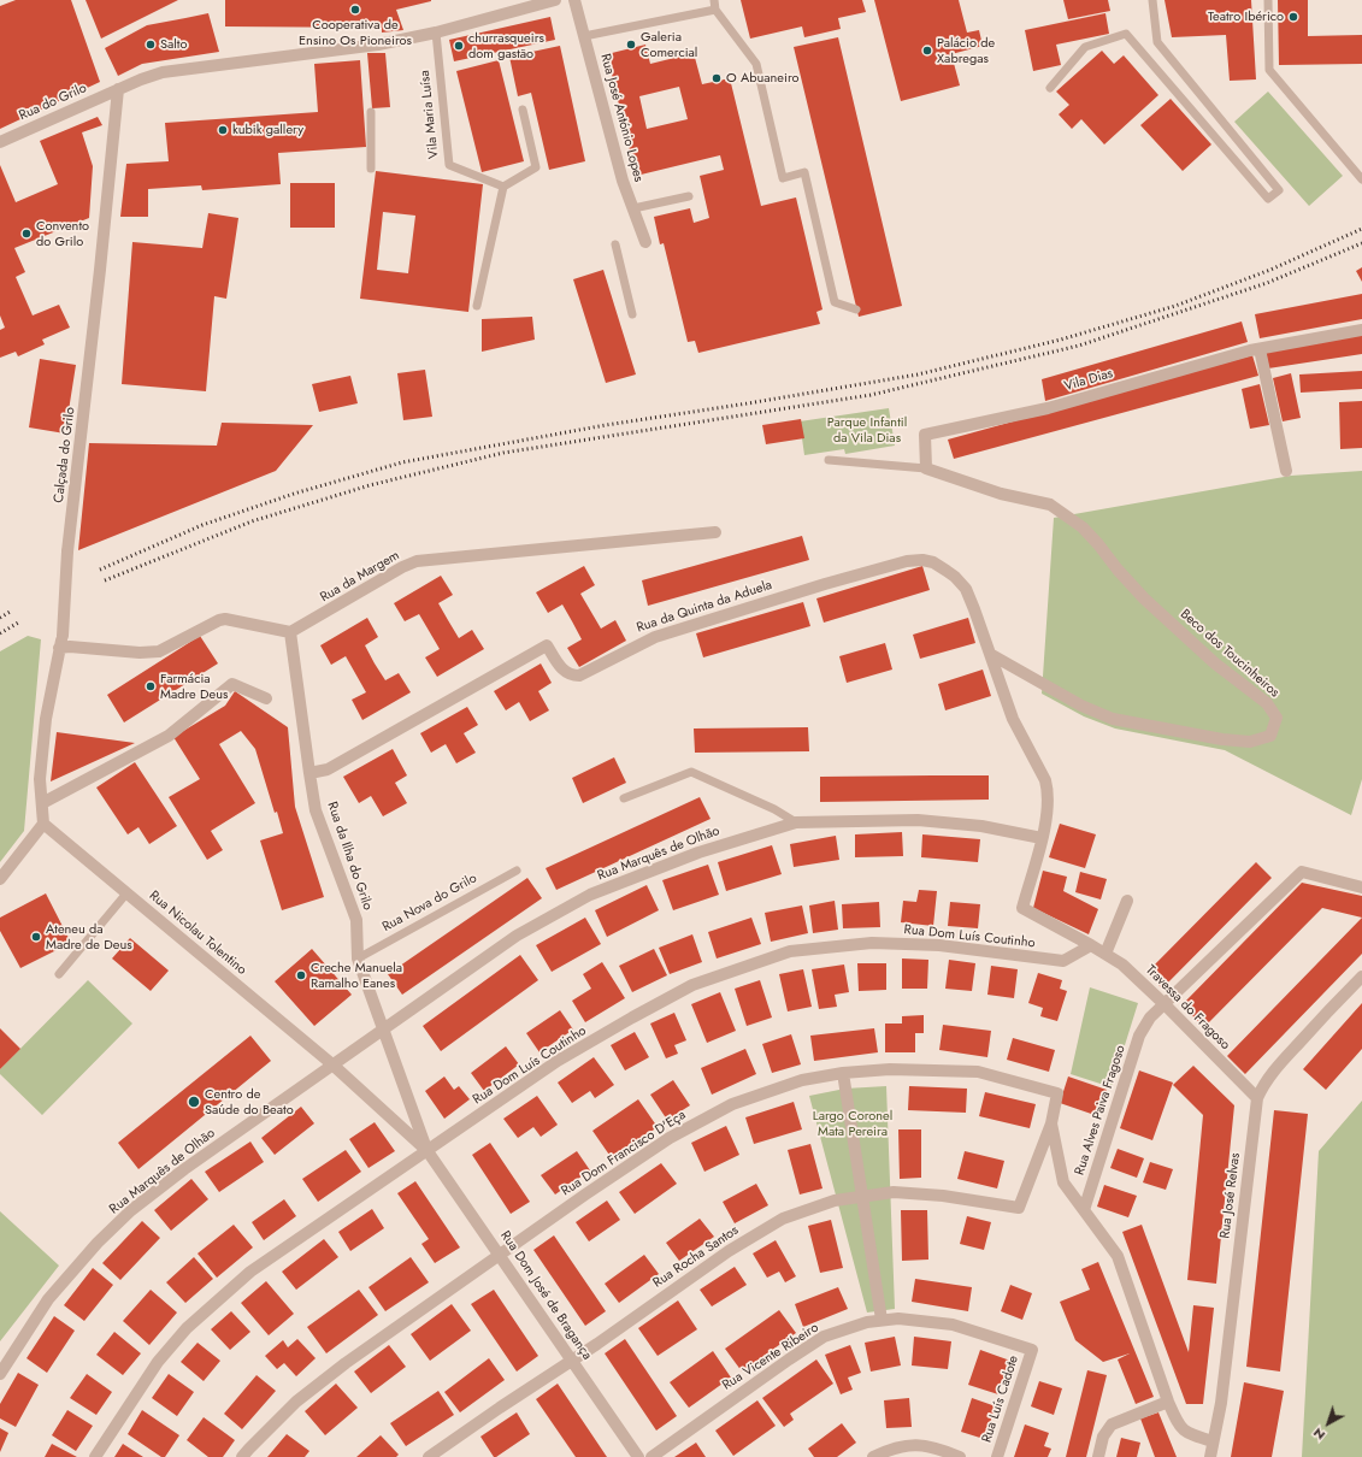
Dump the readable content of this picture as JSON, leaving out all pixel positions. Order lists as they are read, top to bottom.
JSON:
{
  "streets": {
    "street": [
      "Rua do Grilo",
      "Rua José António Lopes",
      "Vila Dias",
      "Calçada do Grilo",
      "Rua da Margem",
      "Rua da Quinta da Aduela",
      "Beco dos Toucinheiros",
      "Rua Marquês de Olhão",
      "Rua da Ilha do Grilo",
      "Rua Nicolau Tolentino",
      "Rua Dom Luís Coutinho",
      "Travessa do Fragoso",
      "Rua Alves Paiva Fragoso",
      "Rua Dom Francisco D'Eça",
      "Rua José Relvas",
      "Rua Rocha Santos",
      "Rua Dom José de Bragança",
      "Rua Vicente Ribeiro",
      "Rua Luís Cadote"
    ],
    "lane": ["Vila Maria Luísa", "Rua Nova do Grilo"]
  },
  "crossings": [
    ["Rua do Grilo", "Vila Maria Luísa"],
    ["Rua do Grilo", "Calçada do Grilo"],
    ["Vila Dias", "Beco dos Toucinheiros"],
    ["Calçada do Grilo", "Rua Nicolau Tolentino"],
    ["Rua da Margem", "Rua da Ilha do Grilo"],
    ["Rua da Quinta da Aduela", "Beco dos Toucinheiros"],
    ["Rua da Quinta da Aduela", "Rua da Ilha do Grilo"],
    ["Rua Marquês de Olhão", "Rua da Ilha do Grilo"],
    ["Rua Marquês de Olhão", "Rua Nicolau Tolentino"],
    ["Rua Marquês de Olhão", "Travessa do Fragoso"],
    ["Rua da Ilha do Grilo", "Rua Nova do Grilo"],
    ["Rua da Ilha do Grilo", "Rua Dom Luís Coutinho"],
    ["Rua da Ilha do Grilo", "Rua Dom José de Bragança"],
    ["Rua Dom Luís Coutinho", "Travessa do Fragoso"],
    ["Rua Dom Luís Coutinho", "Rua Dom José de Bragança"],
    ["Travessa do Fragoso", "Rua Alves Paiva Fragoso"],
    ["Travessa do Fragoso", "Rua José Relvas"],
    ["Rua Dom Francisco D'Eça", "Rua Rocha Santos"],
    ["Rua Dom Francisco D'Eça", "Rua Dom José de Bragança"],
    ["Rua Rocha Santos", "Rua Dom José de Bragança"],
    ["Rua Vicente Ribeiro", "Rua Luís Cadote"]
  ],
  "parks": ["Parque Infantil da Vila Dias", "Largo Coronel Mata Pereira"],
  "places": [
    "Cooperativa de Ensino Os Pioneiros",
    "Teatro Ibérico",
    "Salto",
    "Galeria Comercial",
    "churrasqueirs dom gastão",
    "Palácio de Xabregas",
    "O Abuaneiro",
    "kubik gallery",
    "Convento do Grilo",
    "Farmácia Madre Deus",
    "Ateneu da Madre de Deus",
    "Creche Manuela Ramalho Eanes",
    "Centro de Saúde do Beato"
  ],
  "north": "bottom left"
}
